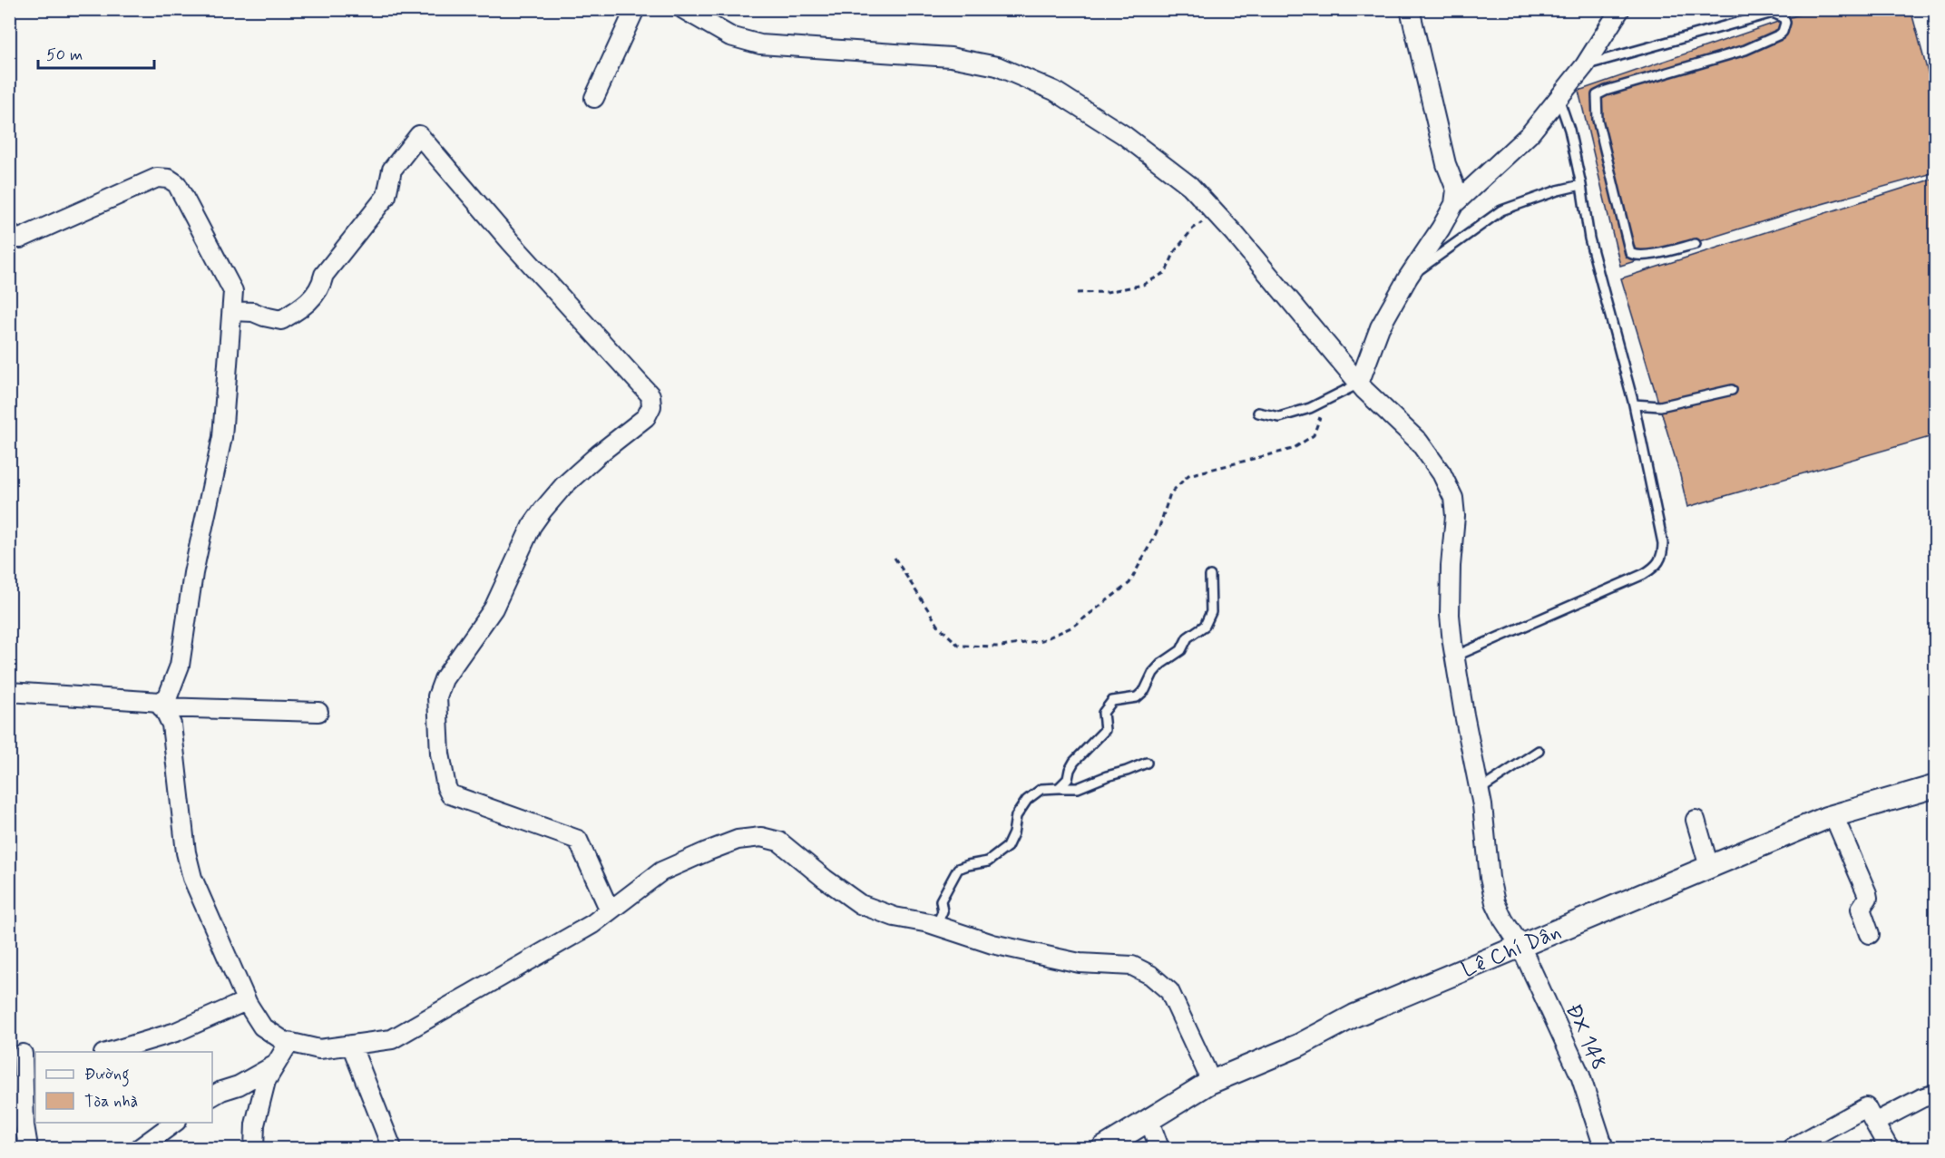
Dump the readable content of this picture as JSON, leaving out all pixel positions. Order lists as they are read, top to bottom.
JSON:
{
  "streets": {
    "street": ["Lê Chí Dân", "ĐX 148"]
  },
  "crossings": [
    ["Lê Chí Dân", "ĐX 148"]
  ],
  "legend": ["Đường", "Tòa nhà"],
  "scale_bar": "50 m"
}
